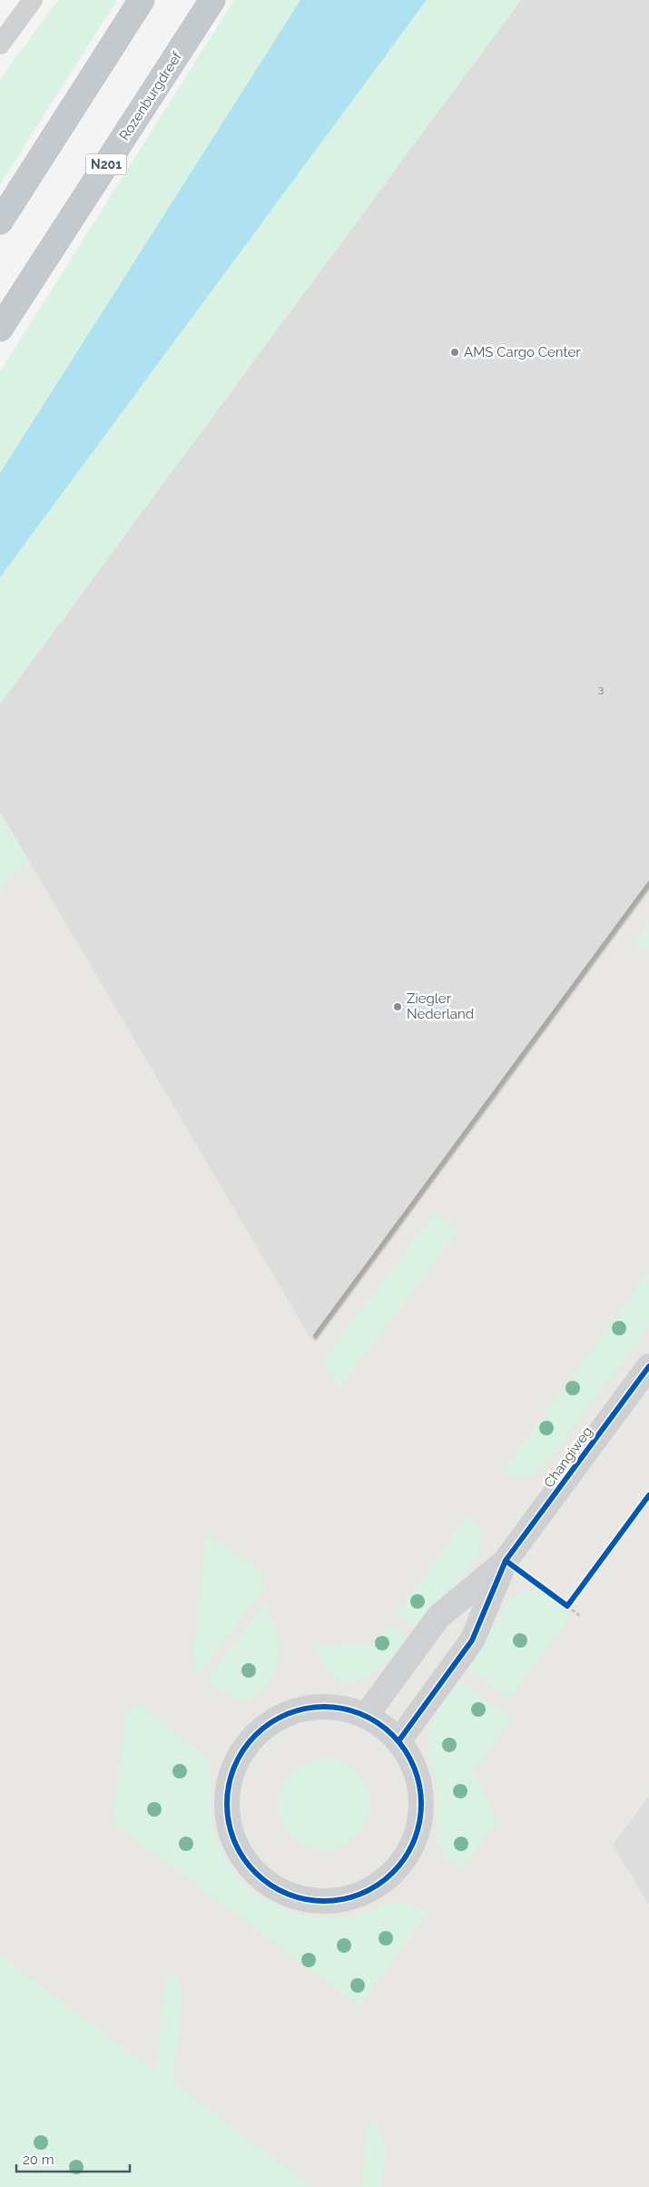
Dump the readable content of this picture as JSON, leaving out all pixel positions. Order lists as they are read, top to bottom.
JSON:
{
  "streets": {
    "highway": ["Rozenburgdreef", "N201"],
    "street": ["Changiweg"]
  },
  "places": ["AMS Cargo Center", "Ziegler Nederland"],
  "house_numbers": ["3"],
  "scale_bar": "20 m"
}
